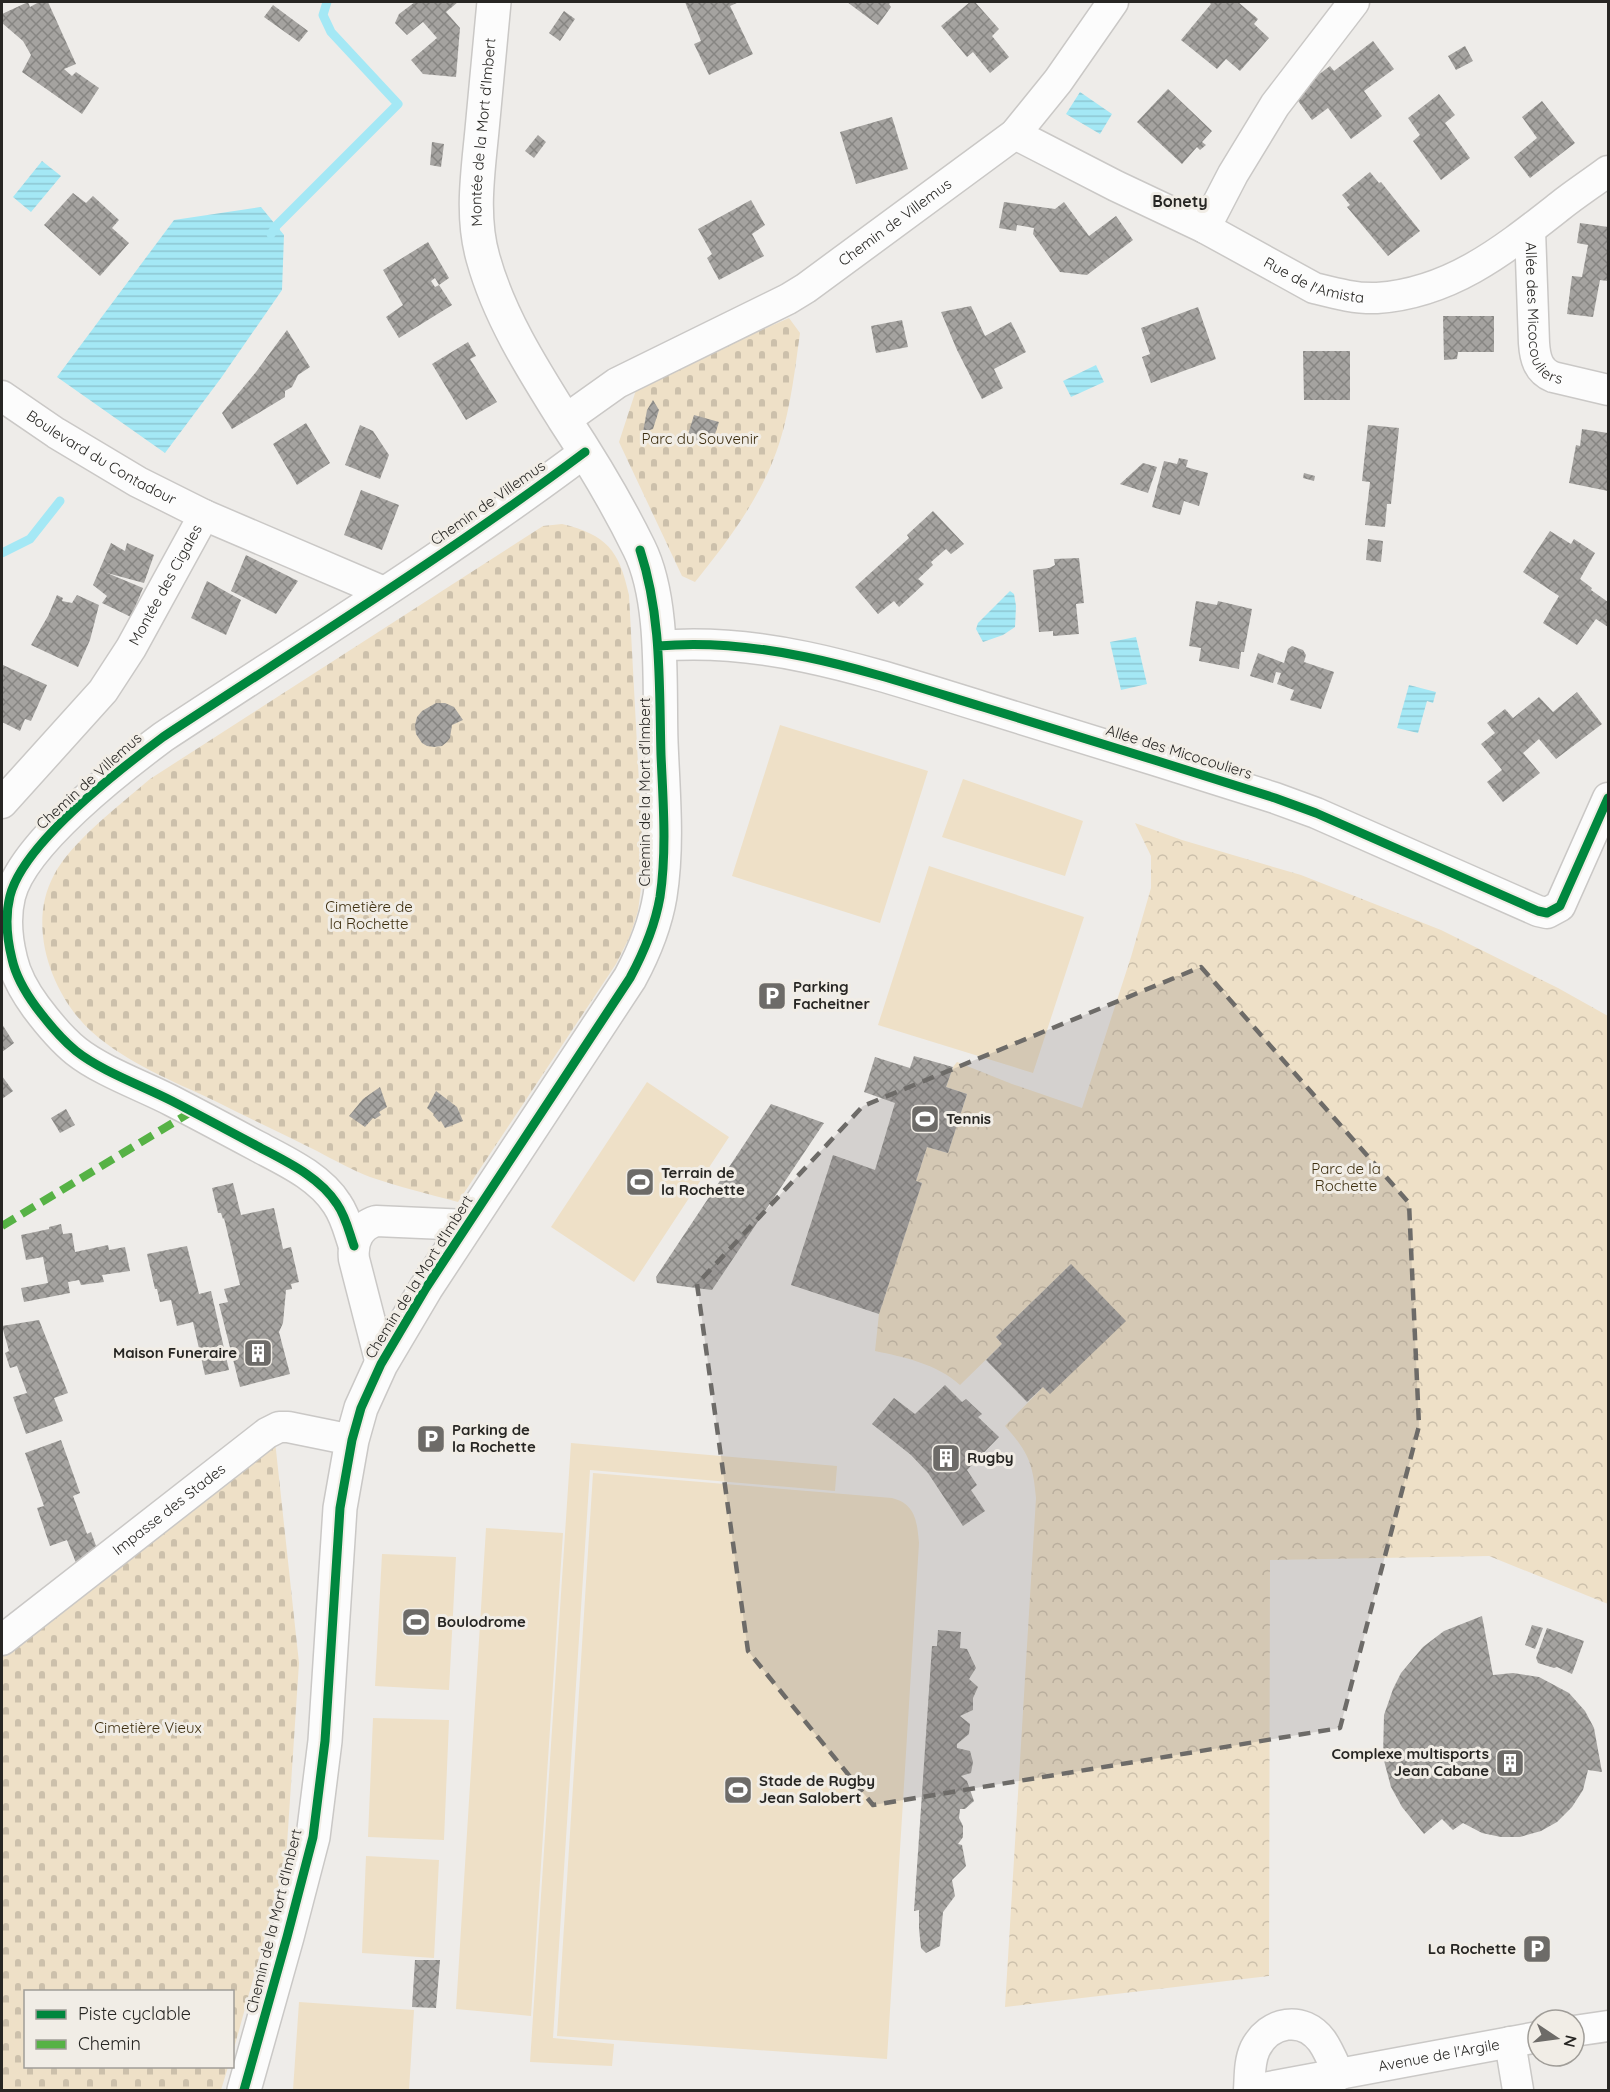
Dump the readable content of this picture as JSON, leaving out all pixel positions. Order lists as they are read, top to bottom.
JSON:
{
  "streets": {
    "street": [
      "Montée de la Mort d'Imbert",
      "Chemin de Villemus",
      "Rue de l'Amista",
      "Allée des Micocouliers",
      "Boulevard du Contadour",
      "Montée des Cigales",
      "Chemin de la Mort d'Imbert",
      "Impasse des Stades",
      "Avenue de l'Argile"
    ]
  },
  "crossings": [
    ["Montée de la Mort d'Imbert", "Chemin de Villemus"],
    ["Montée de la Mort d'Imbert", "Chemin de la Mort d'Imbert"],
    ["Chemin de Villemus", "Rue de l'Amista"],
    ["Chemin de Villemus", "Montée des Cigales"],
    ["Chemin de Villemus", "Chemin de la Mort d'Imbert"],
    ["Rue de l'Amista", "Allée des Micocouliers"],
    ["Allée des Micocouliers", "Chemin de la Mort d'Imbert"],
    ["Boulevard du Contadour", "Montée des Cigales"],
    ["Chemin de la Mort d'Imbert", "Impasse des Stades"]
  ],
  "districts": ["Bonety"],
  "parks": [
    "Parc du Souvenir",
    "Cimetière de la Rochette",
    "Parc de la Rochette",
    "Cimetière Vieux"
  ],
  "places": {
    "parking": ["Parking Facheitner", "Parking de la Rochette", "La Rochette"],
    "sports": [
      "Tennis",
      "Terrain de la Rochette",
      "Boulodrome",
      "Stade de Rugby Jean Salobert"
    ],
    "building": ["Maison Funeraire", "Rugby", "Complexe multisports Jean Cabane"]
  },
  "legend": ["Piste cyclable", "Chemin"],
  "north": "right"
}
